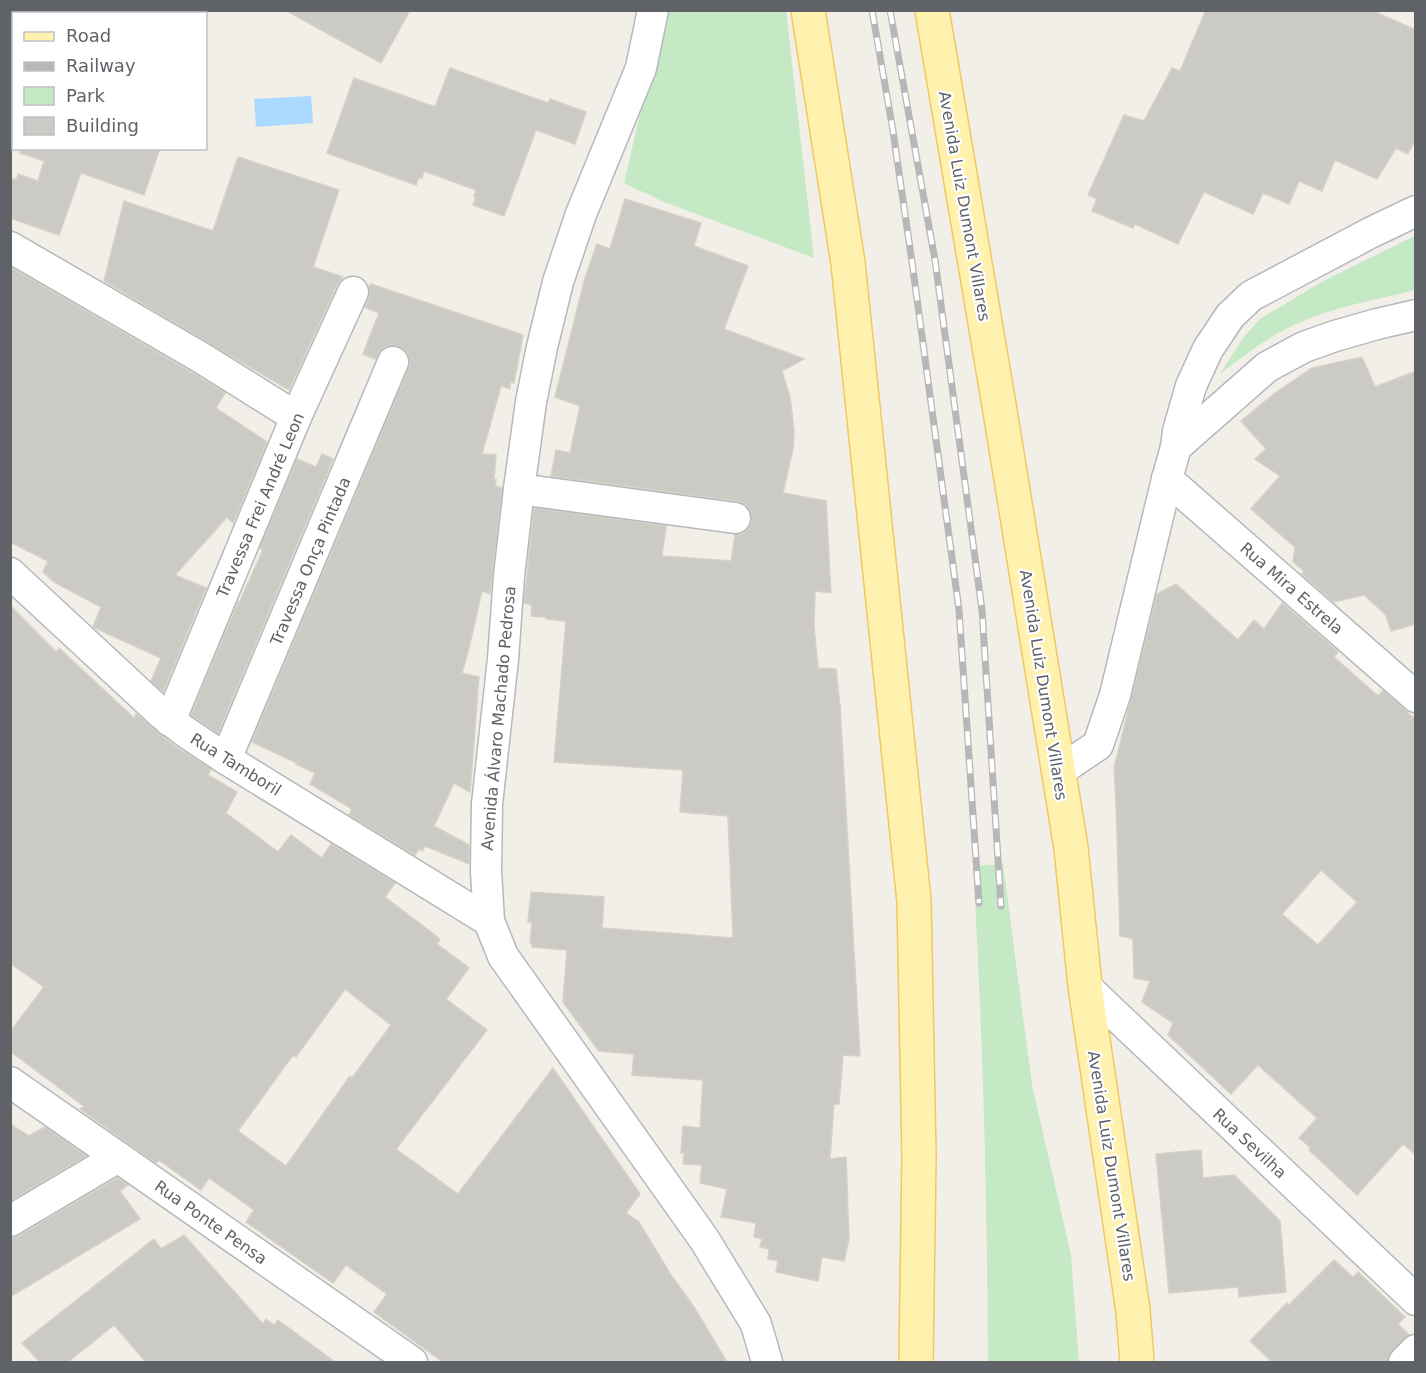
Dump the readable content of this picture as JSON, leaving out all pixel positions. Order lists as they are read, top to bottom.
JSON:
{
  "streets": {
    "main road": ["Avenida Luiz Dumont Villares"],
    "street": [
      "Travessa Frei André Leon",
      "Travessa Onça Pintada",
      "Rua Mira Estrela",
      "Avenida Álvaro Machado Pedrosa",
      "Rua Tamboril",
      "Rua Sevilha",
      "Rua Ponte Pensa"
    ]
  },
  "crossings": [
    ["Avenida Luiz Dumont Villares", "Rua Sevilha"],
    ["Travessa Frei André Leon", "Rua Tamboril"],
    ["Travessa Onça Pintada", "Rua Tamboril"],
    ["Avenida Álvaro Machado Pedrosa", "Rua Tamboril"]
  ],
  "legend": [
    "Road",
    "Railway",
    "Park",
    "Building"
  ]
}
